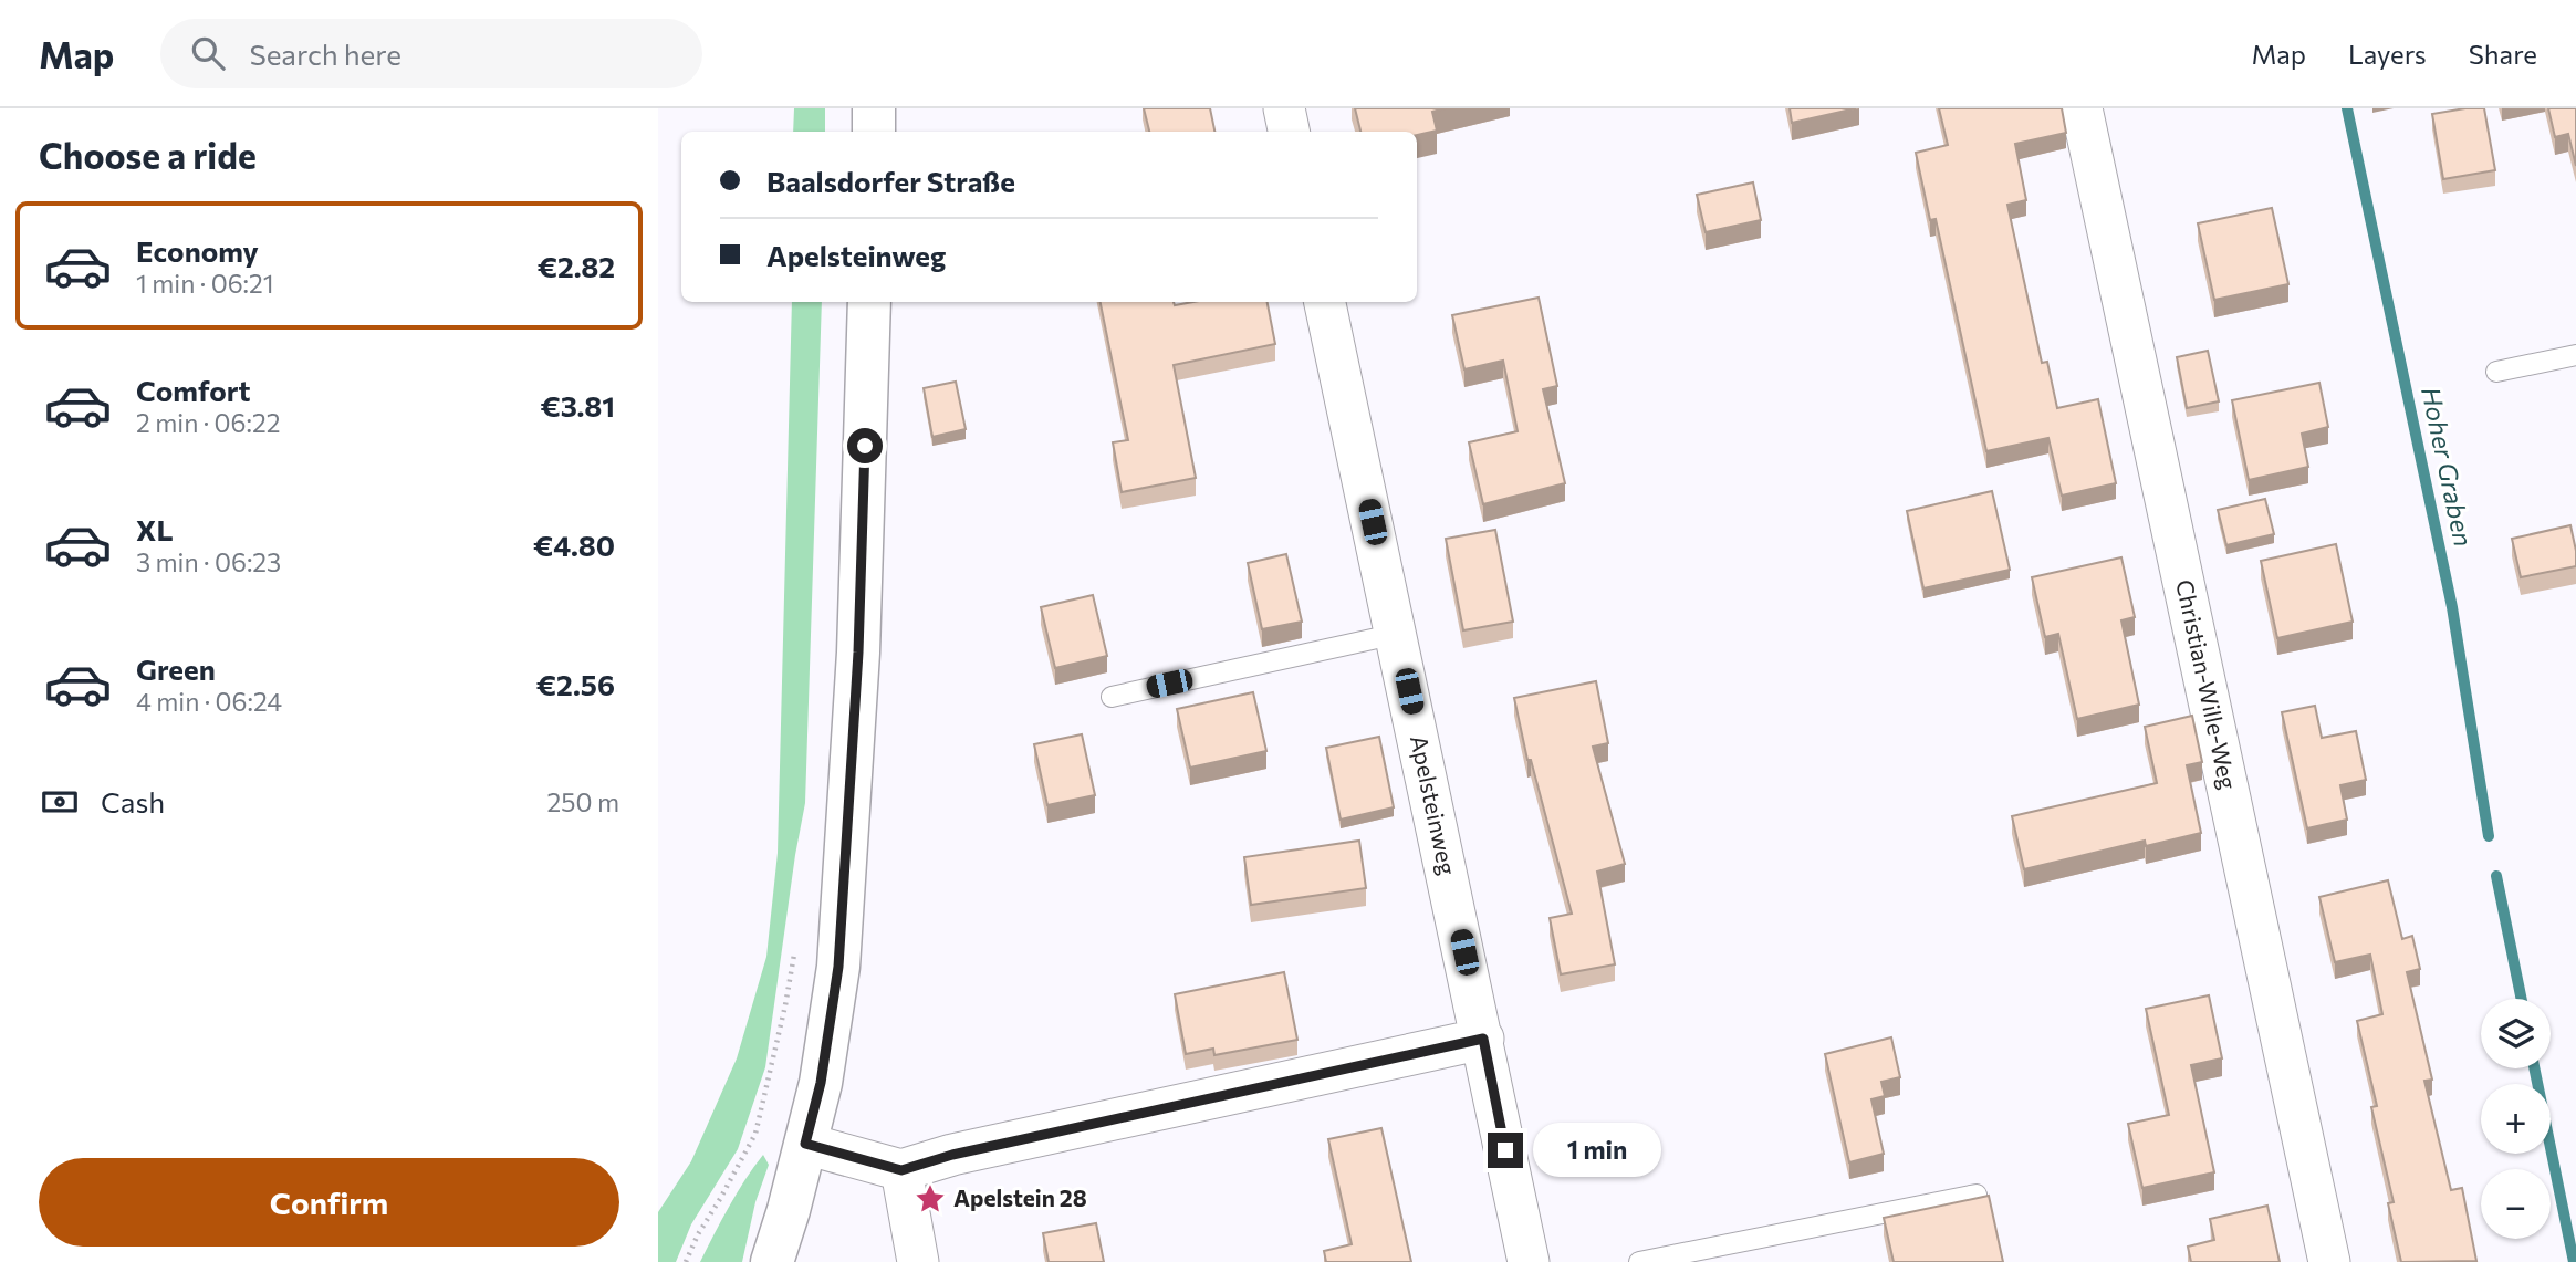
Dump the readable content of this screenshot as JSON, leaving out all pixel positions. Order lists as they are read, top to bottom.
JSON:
{
  "streets": {
    "street": ["Christian-Wille-Weg", "Apelsteinweg"]
  },
  "water": ["Hoher Graben"],
  "places": {
    "place": ["Apelstein 28"]
  },
  "page": {
    "header": "Map",
    "search": "Search here",
    "nav": ["Map", "Layers", "Share"],
    "heading": "Choose a ride",
    "banner": ["Baalsdorfer Straße", "Apelsteinweg"],
    "list": [
      {
        "name": "Economy",
        "note": "1 min · 06:21",
        "value": "€2.82"
      },
      {
        "name": "Comfort",
        "note": "2 min · 06:22",
        "value": "€3.81"
      },
      {
        "name": "XL",
        "note": "3 min · 06:23",
        "value": "€4.80"
      },
      {
        "name": "Green",
        "note": "4 min · 06:24",
        "value": "€2.56"
      }
    ],
    "pay": ["Cash", "250 m"],
    "map_buttons": ["+", "−"],
    "bubble": "1 min",
    "buttons": "Confirm"
  }
}
